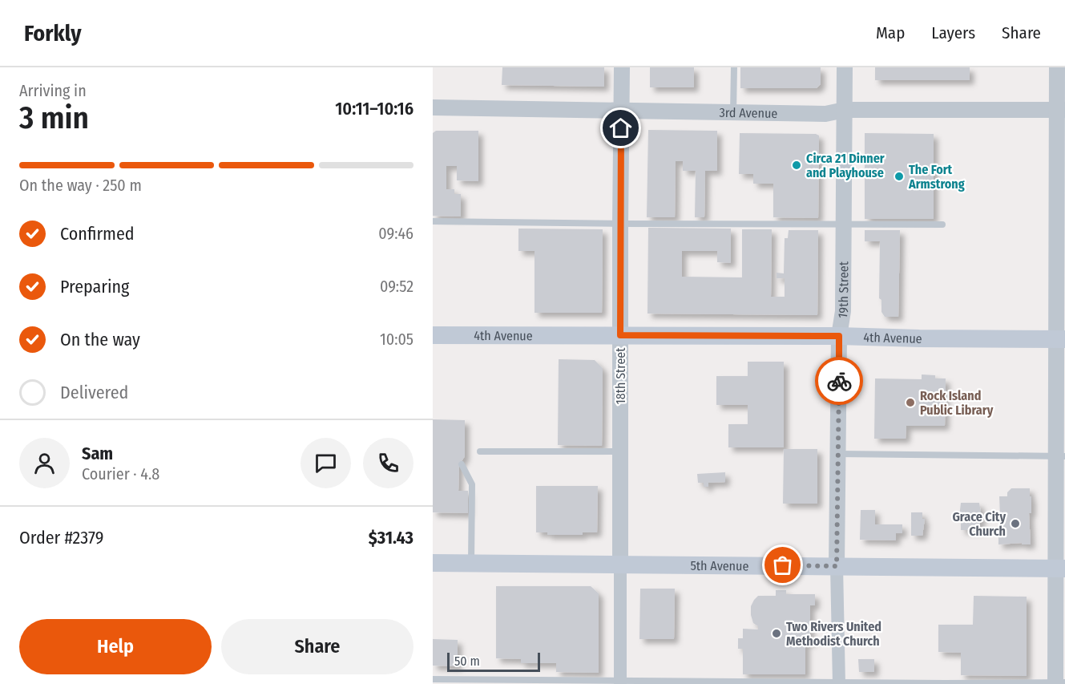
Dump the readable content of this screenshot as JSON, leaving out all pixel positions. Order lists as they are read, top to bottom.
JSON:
{
  "streets": {
    "main road": ["4th Avenue", "5th Avenue"],
    "street": ["3rd Avenue", "19th Street", "18th Street"]
  },
  "crossings": [
    ["3rd Avenue", "19th Street"],
    ["3rd Avenue", "18th Street"],
    ["19th Street", "4th Avenue"],
    ["19th Street", "5th Avenue"],
    ["4th Avenue", "18th Street"],
    ["18th Street", "5th Avenue"]
  ],
  "places": [
    "Circa 21 Dinner and Playhouse",
    "The Fort Armstrong",
    "Rock Island Public Library",
    "Grace City Church",
    "Two Rivers United Methodist Church"
  ],
  "scale_bar": "50 m",
  "page": {
    "header": "Forkly",
    "nav": ["Map", "Layers", "Share"],
    "heading": ["3 min", "Arriving in", "10:11–10:16"],
    "panel": [
      "Sam",
      "Courier · 4.8",
      "Order #2379",
      "$31.43"
    ],
    "bar": "On the way · 250 m",
    "list": [
      ["Confirmed", "09:46"],
      ["Preparing", "09:52"],
      ["On the way", "10:05"],
      "Delivered"
    ],
    "buttons": ["Help", "Share"],
    "scale": "50 m"
  }
}
